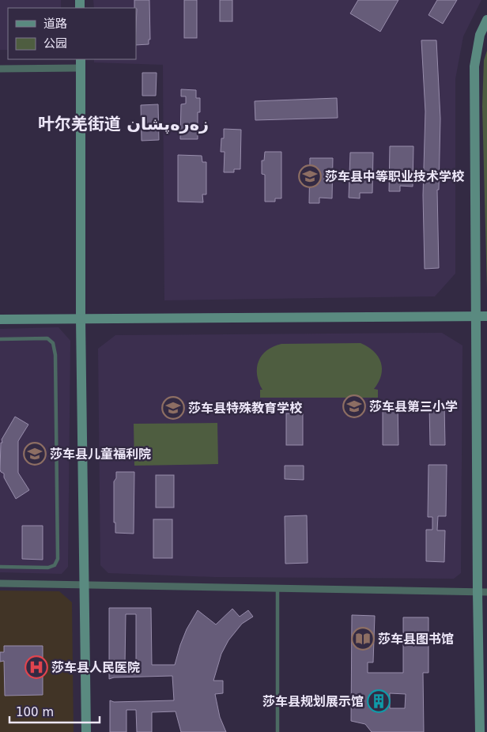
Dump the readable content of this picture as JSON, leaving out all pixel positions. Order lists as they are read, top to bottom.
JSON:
{
  "districts": ["叶尔羌街道 زەرەپشان"],
  "places": {
    "school or university": [
      "莎车县中等职业技术学校",
      "莎车县第三小学",
      "莎车县特殊教育学校",
      "莎车县儿童福利院"
    ],
    "library": ["莎车县图书馆"],
    "hospital": ["莎车县人民医院"],
    "building": ["莎车县规划展示馆"]
  },
  "legend": ["道路", "公园"],
  "scale_bar": "100 m"
}
